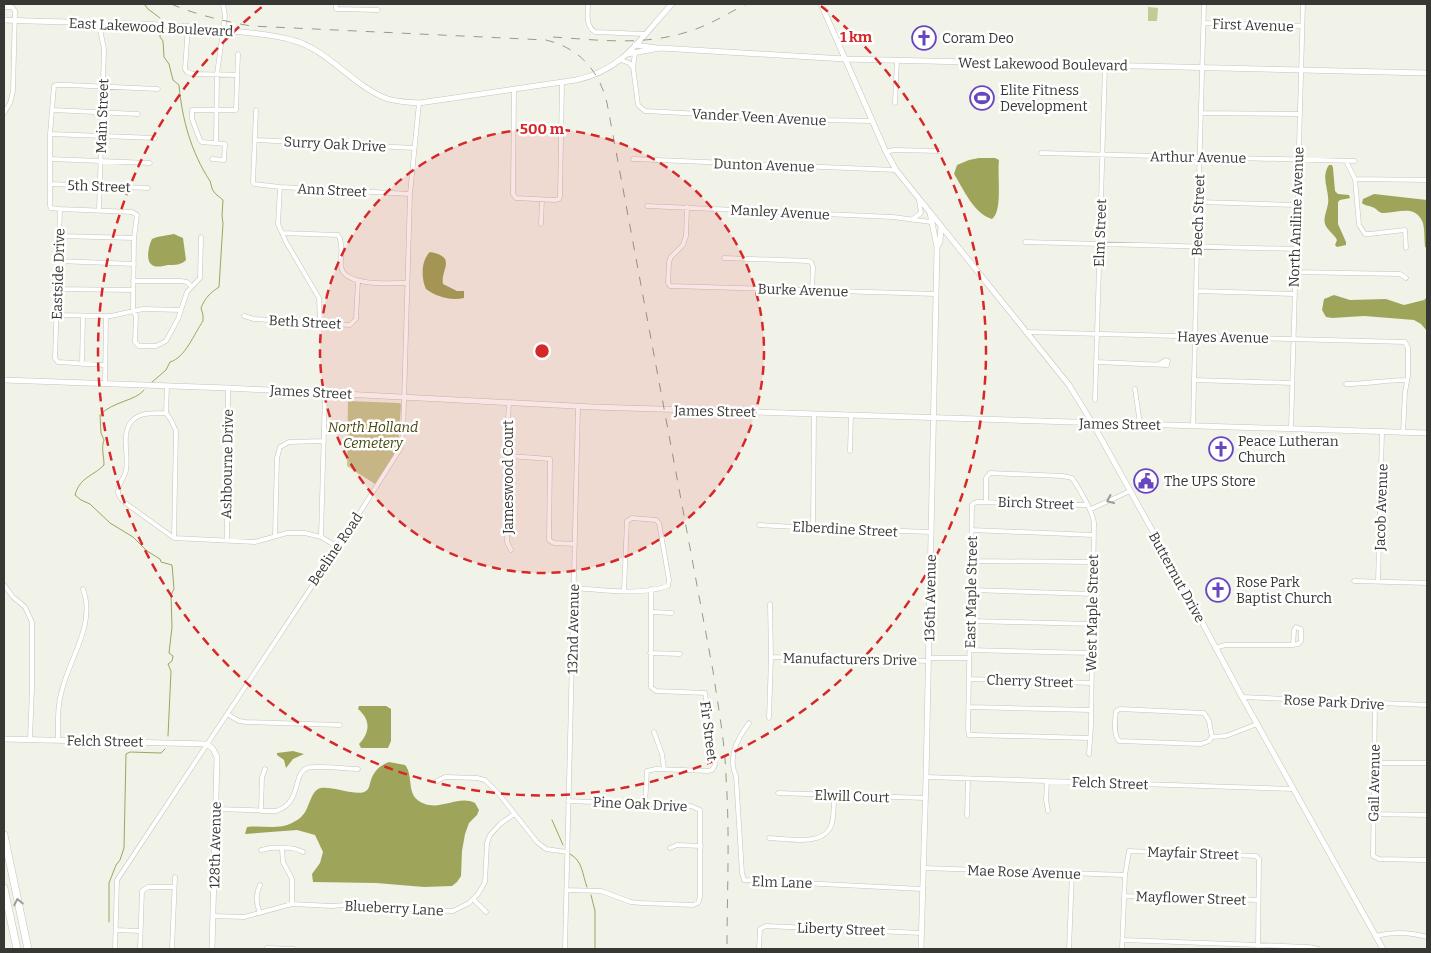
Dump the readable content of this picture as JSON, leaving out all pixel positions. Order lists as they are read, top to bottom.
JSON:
{
  "streets": {
    "street": [
      "First Avenue",
      "East Lakewood Boulevard",
      "West Lakewood Boulevard",
      "Main Street",
      "Vander Veen Avenue",
      "Surry Oak Drive",
      "Arthur Avenue",
      "Dunton Avenue",
      "5th Street",
      "Ann Street",
      "Manley Avenue",
      "Beech Street",
      "North Aniline Avenue",
      "Elm Street",
      "Eastside Drive",
      "Burke Avenue",
      "Beth Street",
      "Hayes Avenue",
      "James Street",
      "Ashbourne Drive",
      "Jameswood Court",
      "Birch Street",
      "Jacob Avenue",
      "Elberdine Street",
      "Beeline Road",
      "Butternut Drive",
      "East Maple Street",
      "136th Avenue",
      "West Maple Street",
      "132nd Avenue",
      "Manufacturers Drive",
      "Cherry Street",
      "Rose Park Drive",
      "Fir Street",
      "Felch Street",
      "Gail Avenue",
      "Elwill Court",
      "Pine Oak Drive",
      "128th Avenue",
      "Mayfair Street",
      "Mae Rose Avenue",
      "Elm Lane",
      "Mayflower Street",
      "Blueberry Lane",
      "Liberty Street"
    ]
  },
  "crossings": [
    ["First Avenue", "Beech Street"],
    ["First Avenue", "North Aniline Avenue"],
    ["East Lakewood Boulevard", "West Lakewood Boulevard"],
    ["East Lakewood Boulevard", "Main Street"],
    ["East Lakewood Boulevard", "Beeline Road"],
    ["West Lakewood Boulevard", "Beech Street"],
    ["West Lakewood Boulevard", "North Aniline Avenue"],
    ["West Lakewood Boulevard", "Elm Street"],
    ["West Lakewood Boulevard", "Butternut Drive"],
    ["Main Street", "5th Street"],
    ["Main Street", "Eastside Drive"],
    ["Vander Veen Avenue", "Butternut Drive"],
    ["Surry Oak Drive", "Ann Street"],
    ["Surry Oak Drive", "Beeline Road"],
    ["Arthur Avenue", "Beech Street"],
    ["Arthur Avenue", "North Aniline Avenue"],
    ["Arthur Avenue", "Elm Street"],
    ["Dunton Avenue", "Butternut Drive"],
    ["5th Street", "Eastside Drive"],
    ["Ann Street", "Beeline Road"],
    ["Manley Avenue", "Burke Avenue"],
    ["Manley Avenue", "136th Avenue"],
    ["Beech Street", "Hayes Avenue"],
    ["Beech Street", "James Street"],
    ["North Aniline Avenue", "Hayes Avenue"],
    ["North Aniline Avenue", "James Street"],
    ["Elm Street", "Hayes Avenue"],
    ["Burke Avenue", "136th Avenue"],
    ["Hayes Avenue", "Butternut Drive"],
    ["James Street", "Ashbourne Drive"],
    ["James Street", "Jameswood Court"],
    ["James Street", "Jacob Avenue"],
    ["James Street", "Beeline Road"],
    ["James Street", "Butternut Drive"],
    ["James Street", "136th Avenue"],
    ["James Street", "132nd Avenue"],
    ["Birch Street", "East Maple Street"],
    ["Elberdine Street", "136th Avenue"],
    ["Beeline Road", "Felch Street"],
    ["Beeline Road", "128th Avenue"],
    ["Butternut Drive", "136th Avenue"],
    ["Butternut Drive", "Rose Park Drive"],
    ["Butternut Drive", "Felch Street"],
    ["East Maple Street", "West Maple Street"],
    ["East Maple Street", "Manufacturers Drive"],
    ["East Maple Street", "Cherry Street"],
    ["136th Avenue", "Manufacturers Drive"],
    ["136th Avenue", "Felch Street"],
    ["136th Avenue", "Elwill Court"],
    ["136th Avenue", "Mae Rose Avenue"],
    ["136th Avenue", "Elm Lane"],
    ["136th Avenue", "Liberty Street"],
    ["West Maple Street", "Cherry Street"],
    ["132nd Avenue", "Pine Oak Drive"],
    ["Rose Park Drive", "Gail Avenue"],
    ["Felch Street", "128th Avenue"],
    ["128th Avenue", "Blueberry Lane"],
    ["Mayfair Street", "Mae Rose Avenue"],
    ["Mayfair Street", "Mayflower Street"]
  ],
  "parks": ["North Holland Cemetery"],
  "places": {
    "church": ["Coram Deo", "Peace Lutheran Church", "Rose Park Baptist Church"],
    "sports": ["Elite Fitness Development"],
    "public building": ["The UPS Store"]
  },
  "rings": ["1 km", "500 m"]
}
